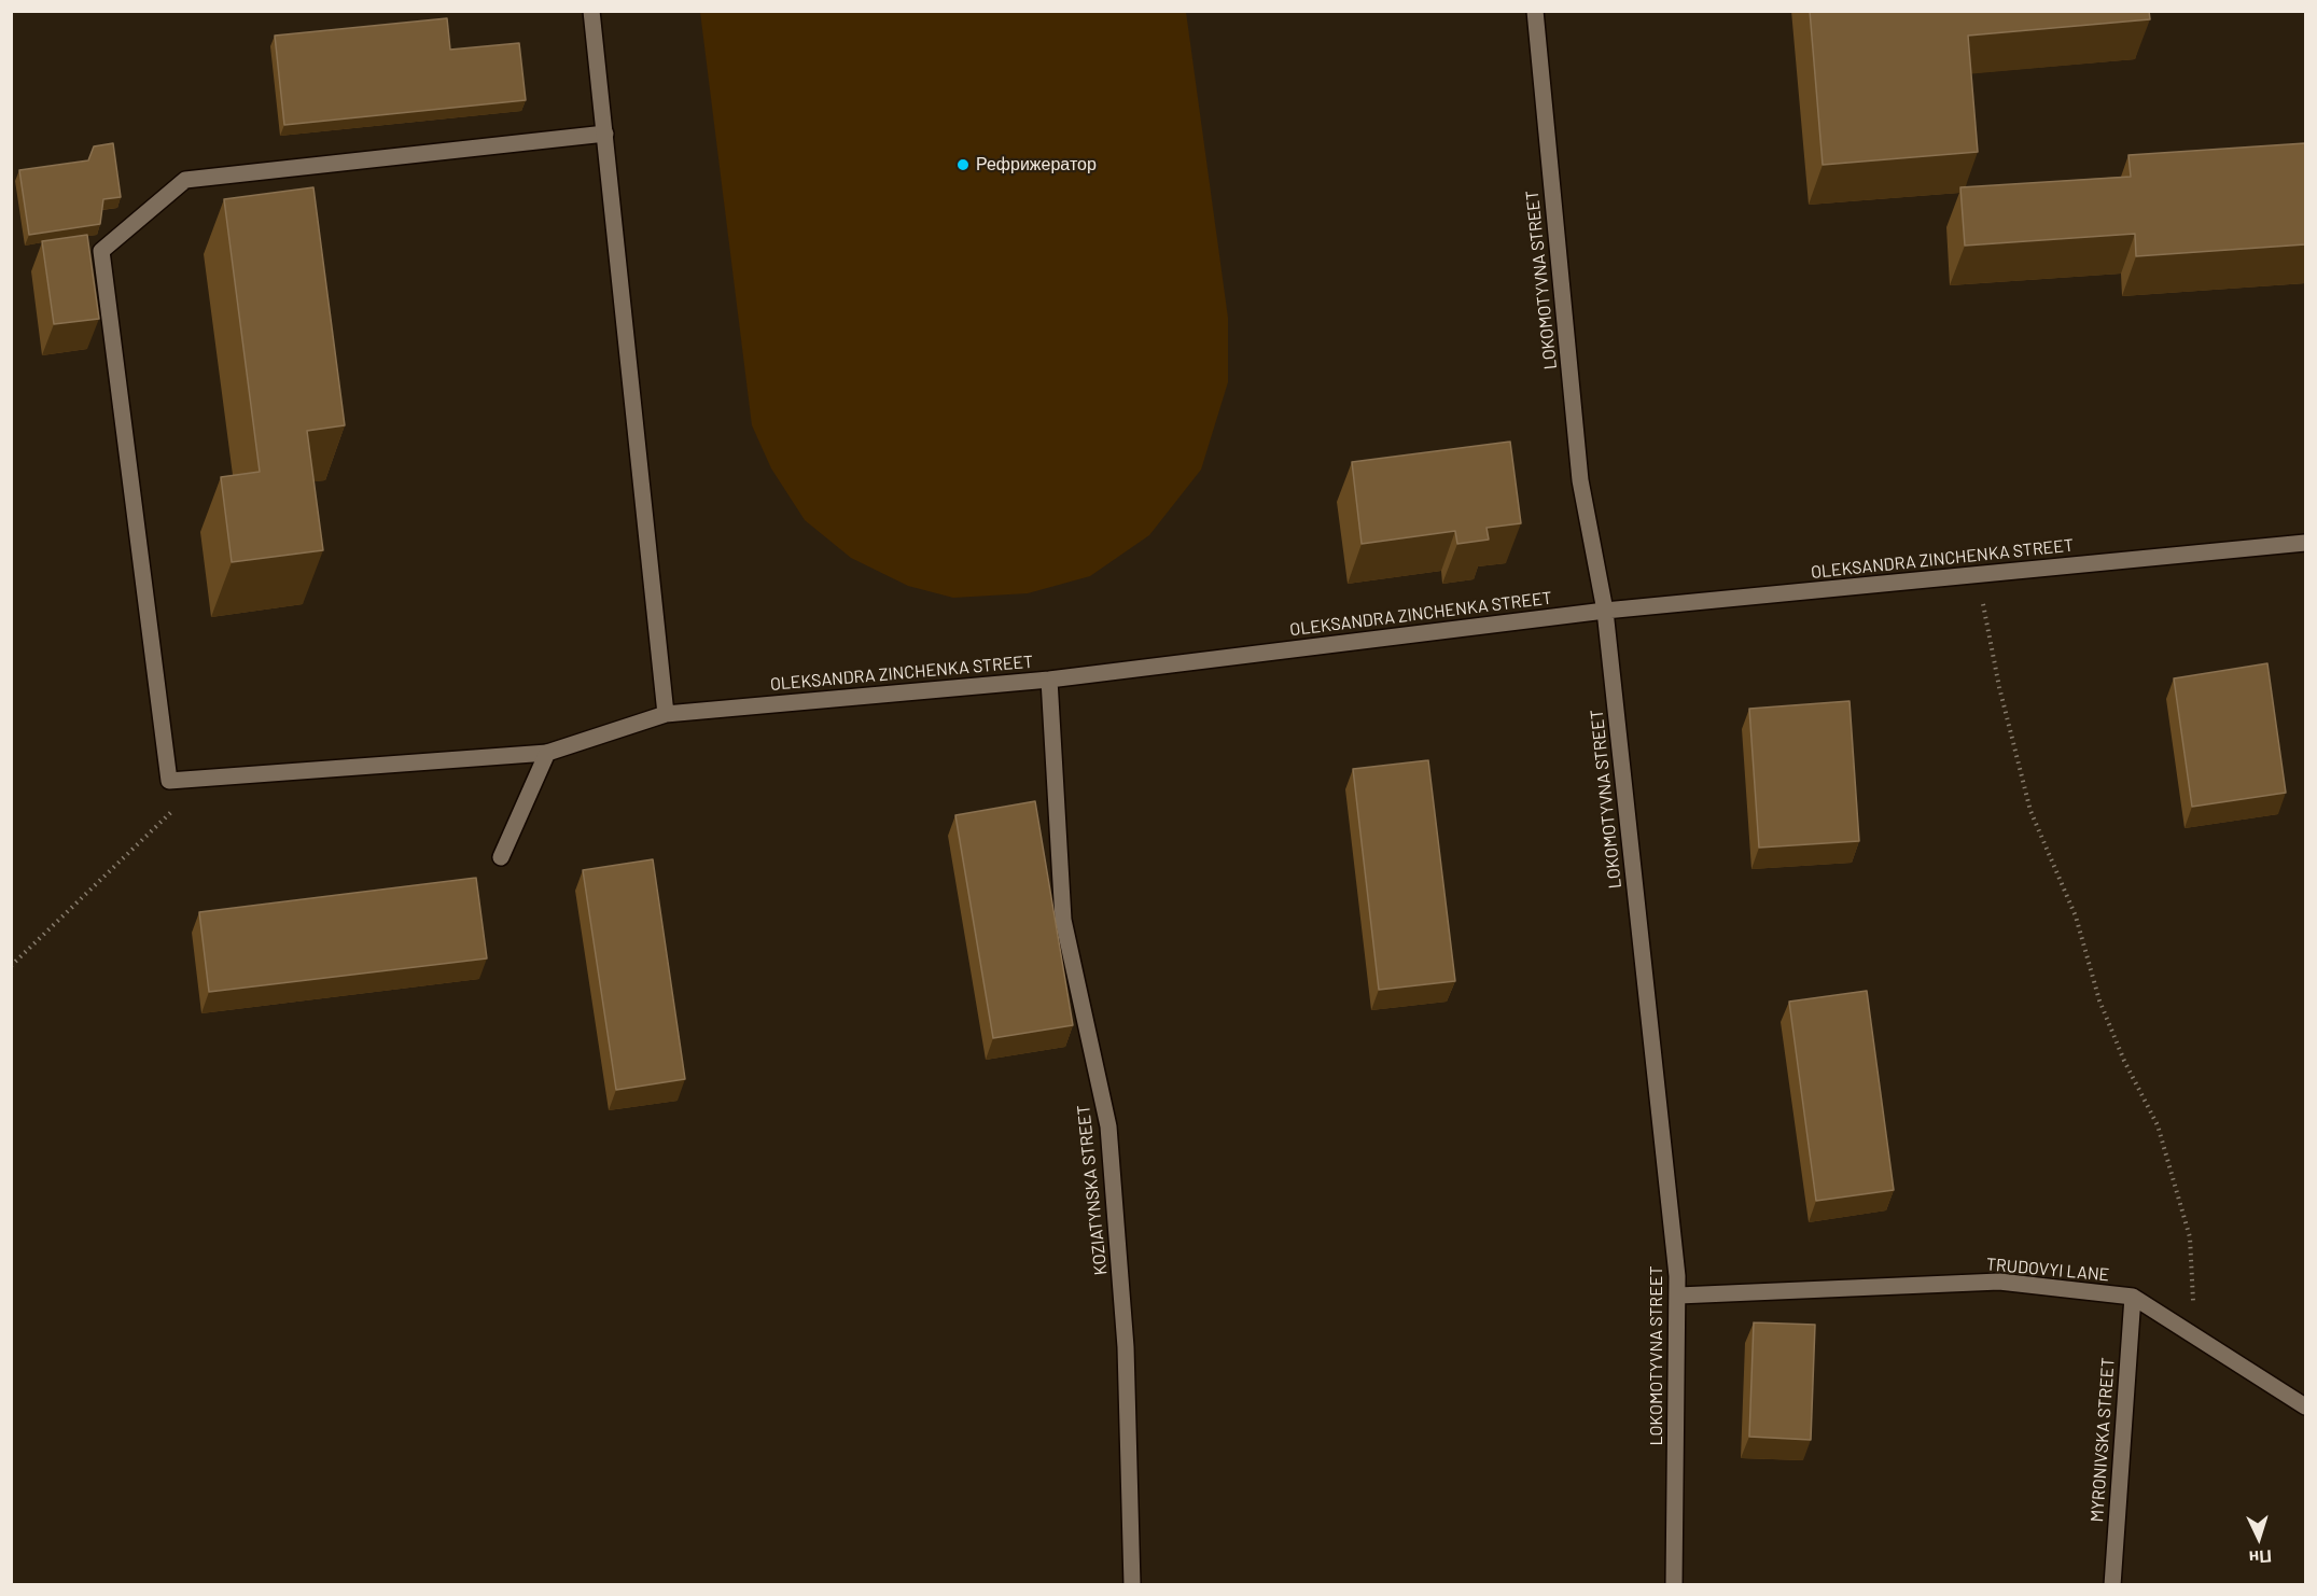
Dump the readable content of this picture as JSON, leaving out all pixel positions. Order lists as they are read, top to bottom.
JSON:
{
  "streets": {
    "street": [
      "LOKOMOTYVNA STREET",
      "OLEKSANDRA ZINCHENKA STREET",
      "KOZIATYNSKA STREET",
      "TRUDOVYI LANE",
      "MYRONIVSKA STREET"
    ]
  },
  "crossings": [
    ["LOKOMOTYVNA STREET", "OLEKSANDRA ZINCHENKA STREET"],
    ["LOKOMOTYVNA STREET", "TRUDOVYI LANE"],
    ["OLEKSANDRA ZINCHENKA STREET", "KOZIATYNSKA STREET"],
    ["TRUDOVYI LANE", "MYRONIVSKA STREET"]
  ],
  "places": ["Рефрижератор"],
  "north": "bottom"
}
